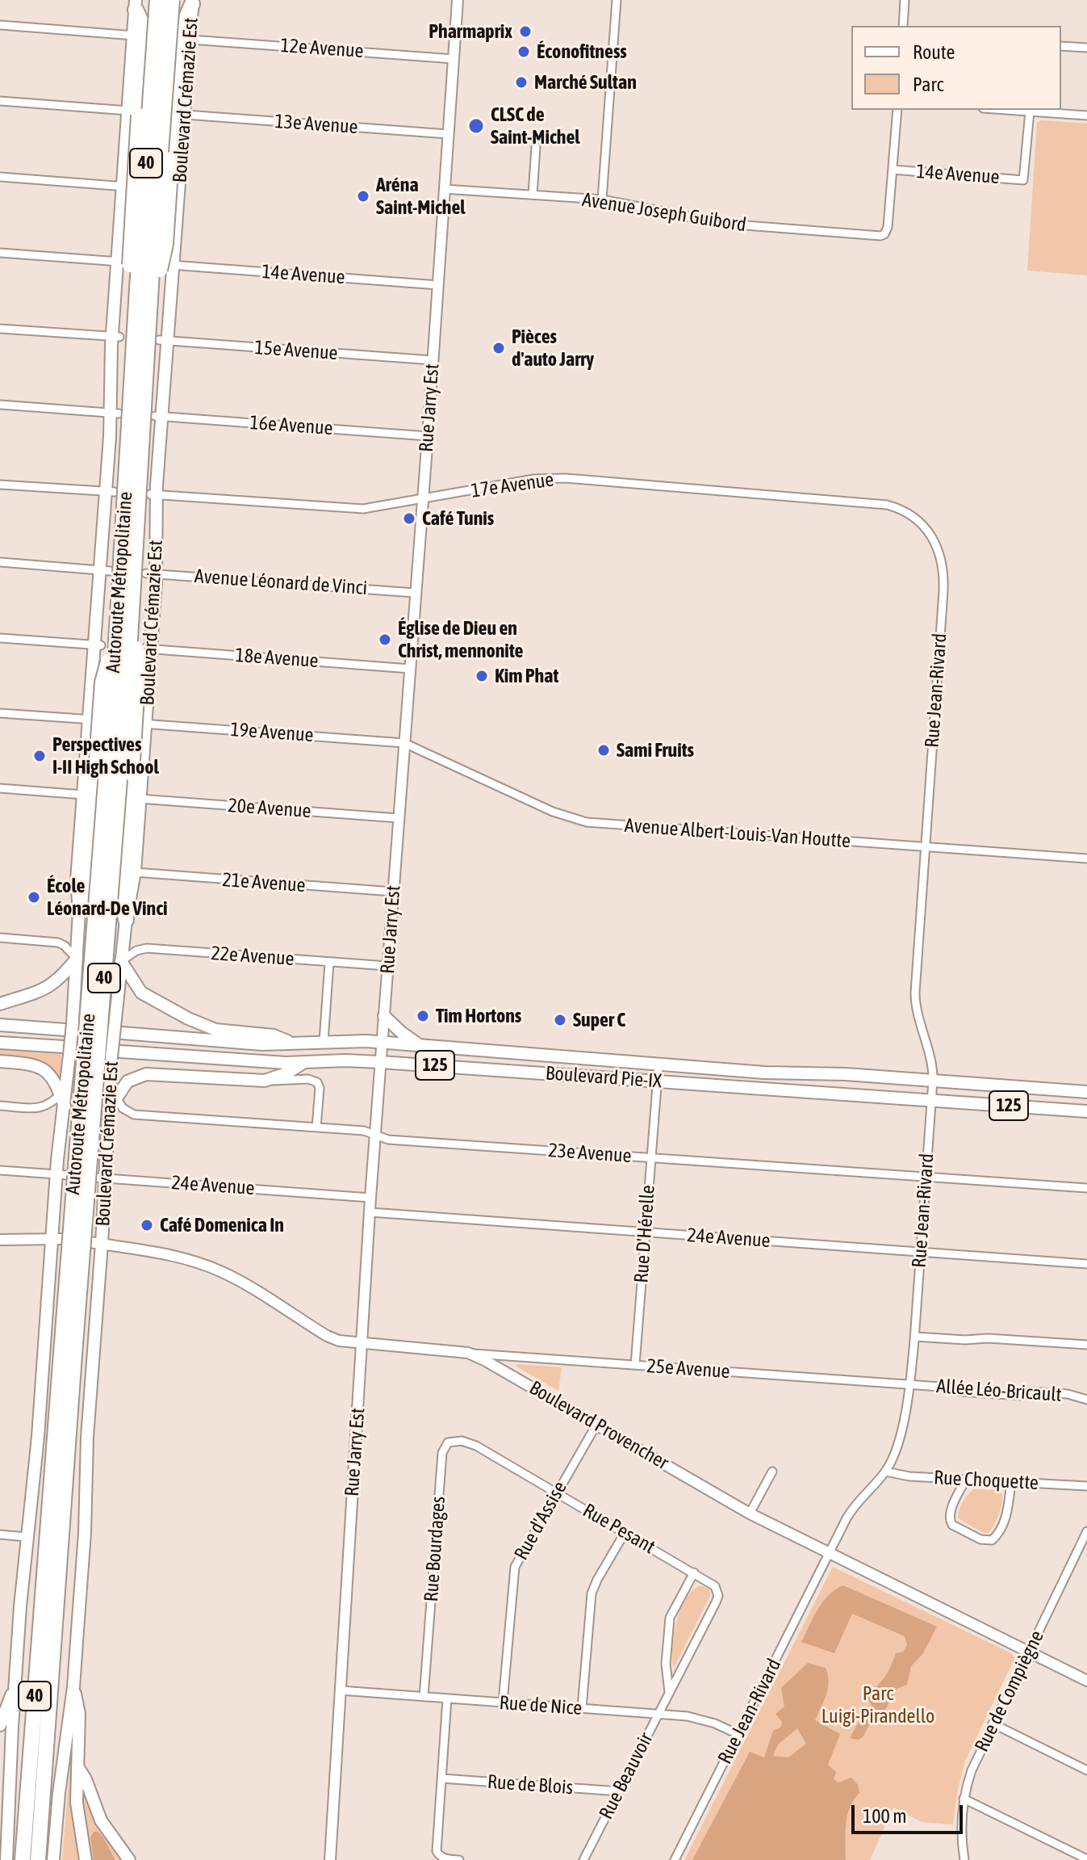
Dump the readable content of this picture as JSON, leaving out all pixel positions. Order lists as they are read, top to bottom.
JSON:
{
  "streets": {
    "highway": ["40", "Autoroute Métropolitaine"],
    "main road": ["Boulevard Crémazie Est", "125", "Boulevard Pie-IX"],
    "street": [
      "12e Avenue",
      "13e Avenue",
      "14e Avenue",
      "Avenue Joseph Guibord",
      "15e Avenue",
      "Rue Jarry Est",
      "16e Avenue",
      "17e Avenue",
      "Avenue Léonard de Vinci",
      "18e Avenue",
      "Rue Jean-Rivard",
      "19e Avenue",
      "20e Avenue",
      "Avenue Albert-Louis-Van Houtte",
      "21e Avenue",
      "22e Avenue",
      "23e Avenue",
      "24e Avenue",
      "Rue D'Hérelle",
      "25e Avenue",
      "Allée Léo-Bricault",
      "Boulevard Provencher",
      "Rue Choquette",
      "Rue d'Assise",
      "Rue Pesant",
      "Rue Bourdages",
      "Rue de Compiègne",
      "Rue de Nice",
      "Rue Beauvoir",
      "Rue de Blois"
    ]
  },
  "crossings": [
    ["12e Avenue", "Boulevard Crémazie Est"],
    ["12e Avenue", "Rue Jarry Est"],
    ["Boulevard Crémazie Est", "13e Avenue"],
    ["Boulevard Crémazie Est", "14e Avenue"],
    ["Boulevard Crémazie Est", "15e Avenue"],
    ["Boulevard Crémazie Est", "16e Avenue"],
    ["Boulevard Crémazie Est", "17e Avenue"],
    ["Boulevard Crémazie Est", "Avenue Léonard de Vinci"],
    ["Boulevard Crémazie Est", "18e Avenue"],
    ["Boulevard Crémazie Est", "19e Avenue"],
    ["Boulevard Crémazie Est", "20e Avenue"],
    ["Boulevard Crémazie Est", "21e Avenue"],
    ["Boulevard Crémazie Est", "22e Avenue"],
    ["Boulevard Crémazie Est", "Boulevard Pie-IX"],
    ["Boulevard Crémazie Est", "23e Avenue"],
    ["Boulevard Crémazie Est", "24e Avenue"],
    ["Boulevard Crémazie Est", "Boulevard Provencher"],
    ["13e Avenue", "Rue Jarry Est"],
    ["14e Avenue", "Avenue Joseph Guibord"],
    ["14e Avenue", "Rue Jarry Est"],
    ["Avenue Joseph Guibord", "Rue Jarry Est"],
    ["15e Avenue", "Rue Jarry Est"],
    ["Rue Jarry Est", "16e Avenue"],
    ["Rue Jarry Est", "17e Avenue"],
    ["Rue Jarry Est", "Avenue Léonard de Vinci"],
    ["Rue Jarry Est", "18e Avenue"],
    ["Rue Jarry Est", "19e Avenue"],
    ["Rue Jarry Est", "20e Avenue"],
    ["Rue Jarry Est", "Avenue Albert-Louis-Van Houtte"],
    ["Rue Jarry Est", "21e Avenue"],
    ["Rue Jarry Est", "22e Avenue"],
    ["Rue Jarry Est", "Boulevard Pie-IX"],
    ["Rue Jarry Est", "23e Avenue"],
    ["Rue Jarry Est", "24e Avenue"],
    ["Rue Jarry Est", "Boulevard Provencher"],
    ["Rue Jarry Est", "Rue de Nice"],
    ["17e Avenue", "Rue Jean-Rivard"],
    ["Rue Jean-Rivard", "Avenue Albert-Louis-Van Houtte"],
    ["Rue Jean-Rivard", "Boulevard Pie-IX"],
    ["Rue Jean-Rivard", "23e Avenue"],
    ["Rue Jean-Rivard", "24e Avenue"],
    ["Rue Jean-Rivard", "25e Avenue"],
    ["Rue Jean-Rivard", "Allée Léo-Bricault"],
    ["Rue Jean-Rivard", "Boulevard Provencher"],
    ["Rue Jean-Rivard", "Rue Choquette"],
    ["Rue Jean-Rivard", "Rue de Nice"],
    ["19e Avenue", "Avenue Albert-Louis-Van Houtte"],
    ["Boulevard Pie-IX", "Rue D'Hérelle"],
    ["23e Avenue", "Rue D'Hérelle"],
    ["24e Avenue", "Rue D'Hérelle"],
    ["Rue D'Hérelle", "25e Avenue"],
    ["25e Avenue", "Allée Léo-Bricault"],
    ["25e Avenue", "Boulevard Provencher"],
    ["Boulevard Provencher", "Rue d'Assise"],
    ["Boulevard Provencher", "Rue de Compiègne"],
    ["Rue d'Assise", "Rue Pesant"],
    ["Rue d'Assise", "Rue de Nice"],
    ["Rue Pesant", "Rue Bourdages"],
    ["Rue Pesant", "Rue Beauvoir"],
    ["Rue Bourdages", "Rue de Nice"],
    ["Rue de Nice", "Rue Beauvoir"],
    ["Rue Beauvoir", "Rue de Blois"]
  ],
  "parks": ["Parc Luigi-Pirandello"],
  "places": [
    "Pharmaprix",
    "Éconofitness",
    "Marché Sultan",
    "CLSC de Saint-Michel",
    "Aréna Saint-Michel",
    "Pièces d'auto Jarry",
    "Café Tunis",
    "Église de Dieu en Christ, mennonite",
    "Kim Phat",
    "Sami Fruits",
    "Perspectives I-II High School",
    "École Léonard-De Vinci",
    "Tim Hortons",
    "Super C",
    "Café Domenica In"
  ],
  "legend": ["Route", "Parc"],
  "scale_bar": "100 m"
}
